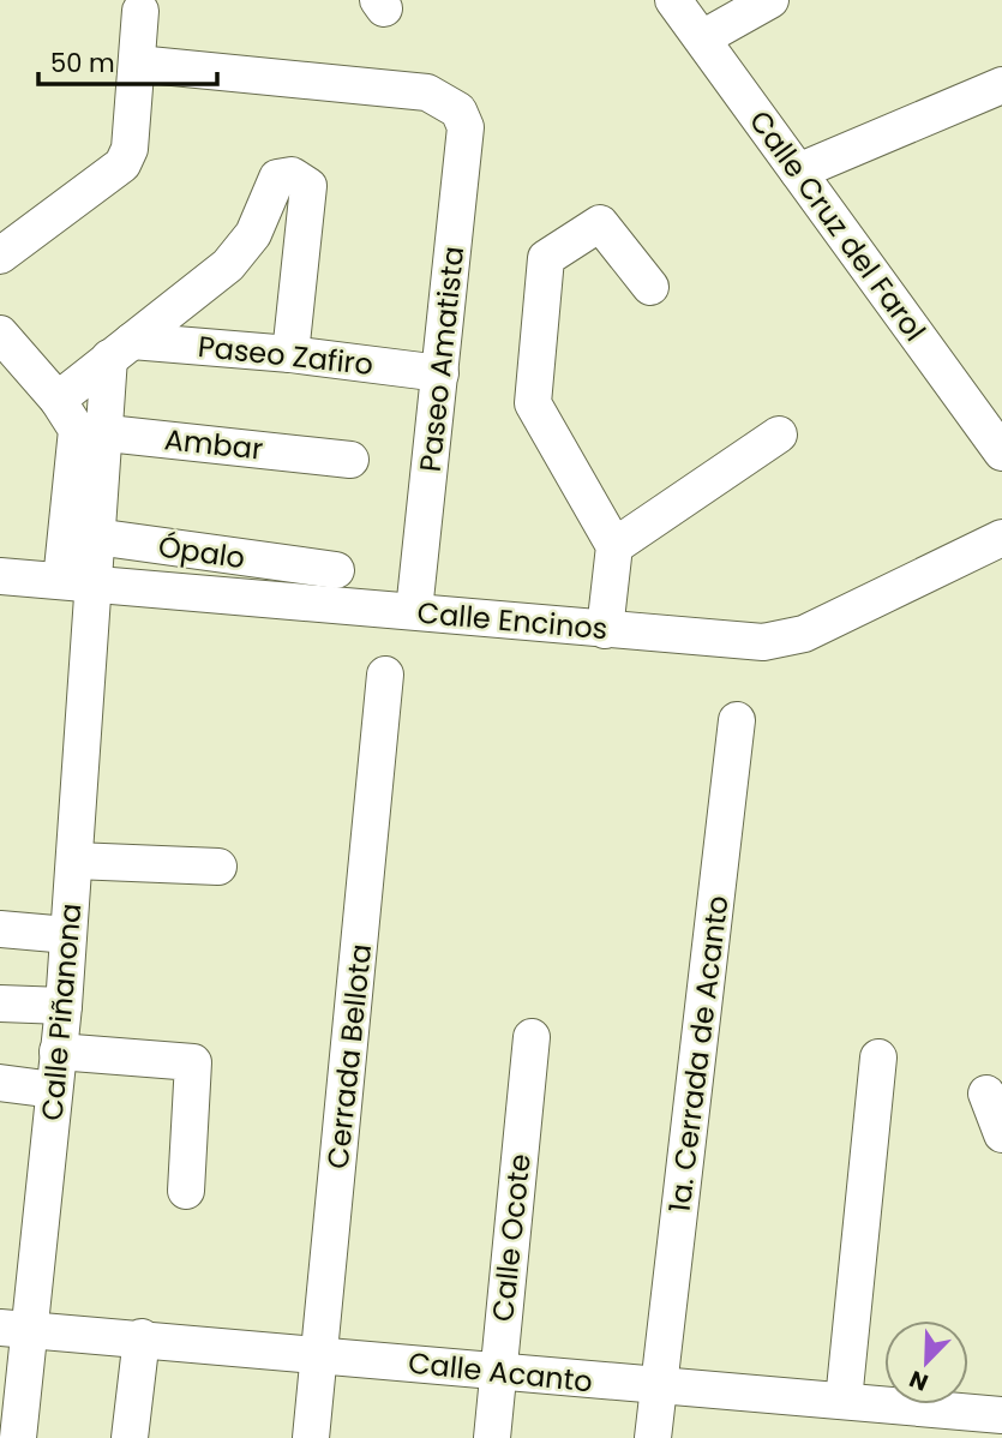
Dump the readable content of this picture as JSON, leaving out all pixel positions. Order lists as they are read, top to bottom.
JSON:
{
  "streets": {
    "street": [
      "Calle Cruz del Farol",
      "Paseo Zafiro",
      "Paseo Amatista",
      "Ambar",
      "Ópalo",
      "Calle Encinos",
      "Calle Piñanona",
      "1a. Cerrada de Acanto",
      "Cerrada Bellota",
      "Calle Ocote",
      "Calle Acanto"
    ]
  },
  "crossings": [
    ["Paseo Zafiro", "Paseo Amatista"],
    ["Paseo Zafiro", "Calle Piñanona"],
    ["Paseo Amatista", "Calle Encinos"],
    ["Ambar", "Calle Piñanona"],
    ["Ópalo", "Calle Piñanona"],
    ["Calle Encinos", "Calle Piñanona"],
    ["Calle Piñanona", "Calle Acanto"],
    ["1a. Cerrada de Acanto", "Calle Acanto"],
    ["Cerrada Bellota", "Calle Acanto"],
    ["Calle Ocote", "Calle Acanto"]
  ],
  "scale_bar": "50 m",
  "north": "bottom left"
}
